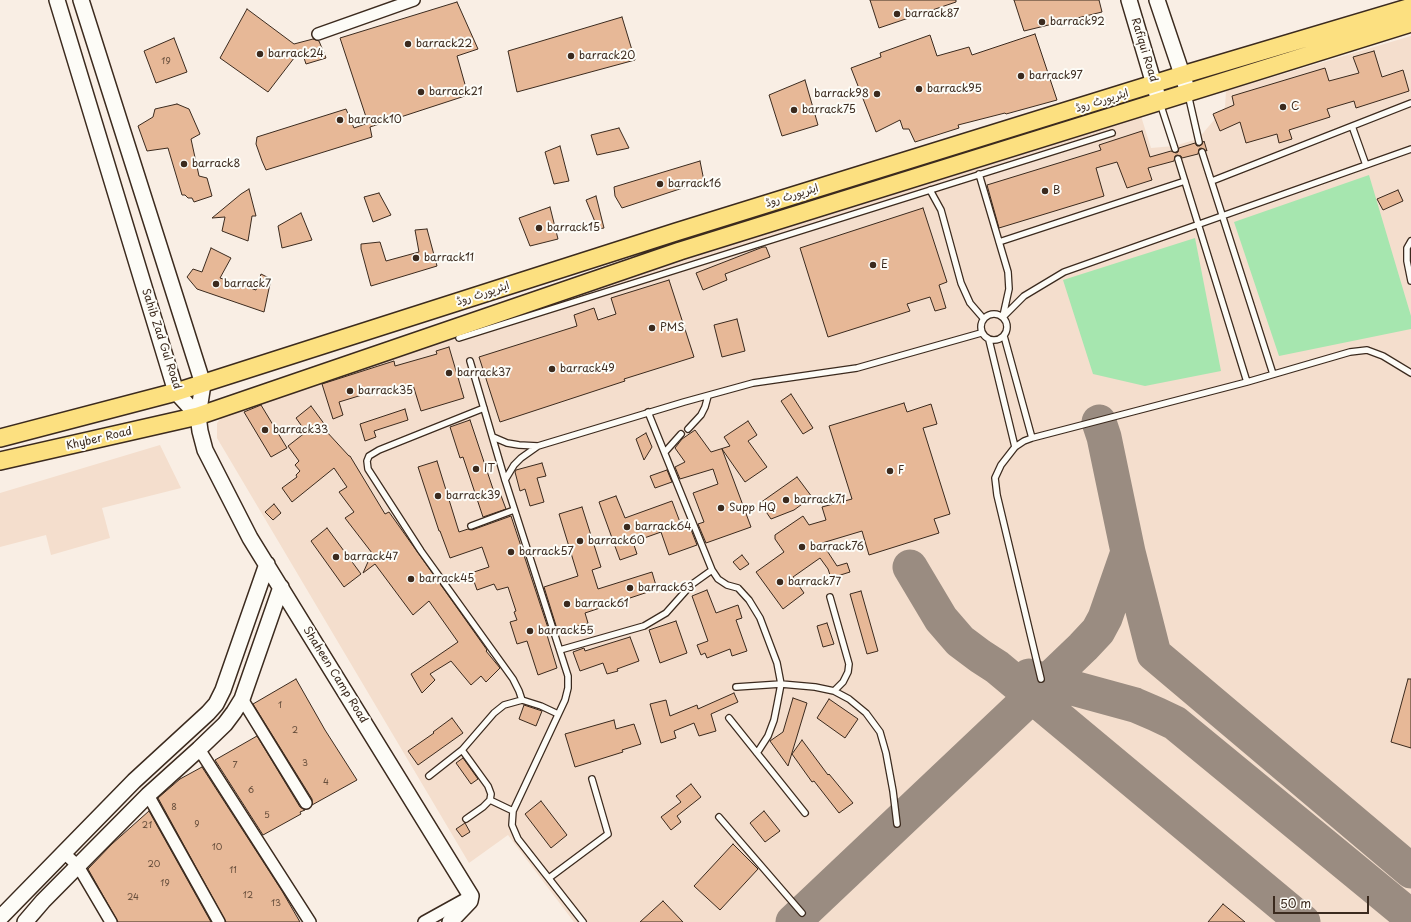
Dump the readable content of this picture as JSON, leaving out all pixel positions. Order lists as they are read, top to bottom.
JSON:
{
  "streets": {
    "main road": ["ایئرپورٹ روڈ", "Khyber Road"],
    "street": ["Rafiqui Road", "Sahib Zad Gul Road", "Shaheen Camp Road"]
  },
  "crossings": [
    ["Rafiqui Road", "ایئرپورٹ روڈ"],
    ["Rafiqui Road", "Khyber Road"],
    ["ایئرپورٹ روڈ", "Sahib Zad Gul Road"],
    ["ایئرپورٹ روڈ", "Khyber Road"],
    ["Sahib Zad Gul Road", "Khyber Road"],
    ["Sahib Zad Gul Road", "Shaheen Camp Road"],
    ["Khyber Road", "Shaheen Camp Road"]
  ],
  "places": [
    "barrack87",
    "barrack92",
    "barrack22",
    "barrack24",
    "barrack20",
    "barrack97",
    "barrack95",
    "barrack21",
    "barrack98",
    "C",
    "barrack75",
    "barrack10",
    "barrack8",
    "barrack16",
    "B",
    "barrack15",
    "barrack11",
    "E",
    "barrack7",
    "PMS",
    "barrack49",
    "barrack37",
    "barrack35",
    "barrack33",
    "IT",
    "F",
    "barrack39",
    "barrack71",
    "Supp HQ",
    "barrack64",
    "barrack60",
    "barrack76",
    "barrack57",
    "barrack47",
    "barrack45",
    "barrack77",
    "barrack63",
    "barrack61",
    "barrack55"
  ],
  "house_numbers": [
    "19",
    "1",
    "2",
    "3",
    "7",
    "4",
    "6",
    "8",
    "5",
    "9",
    "21",
    "10",
    "20",
    "11",
    "19",
    "12",
    "24",
    "13"
  ],
  "scale_bar": "50 m"
}
